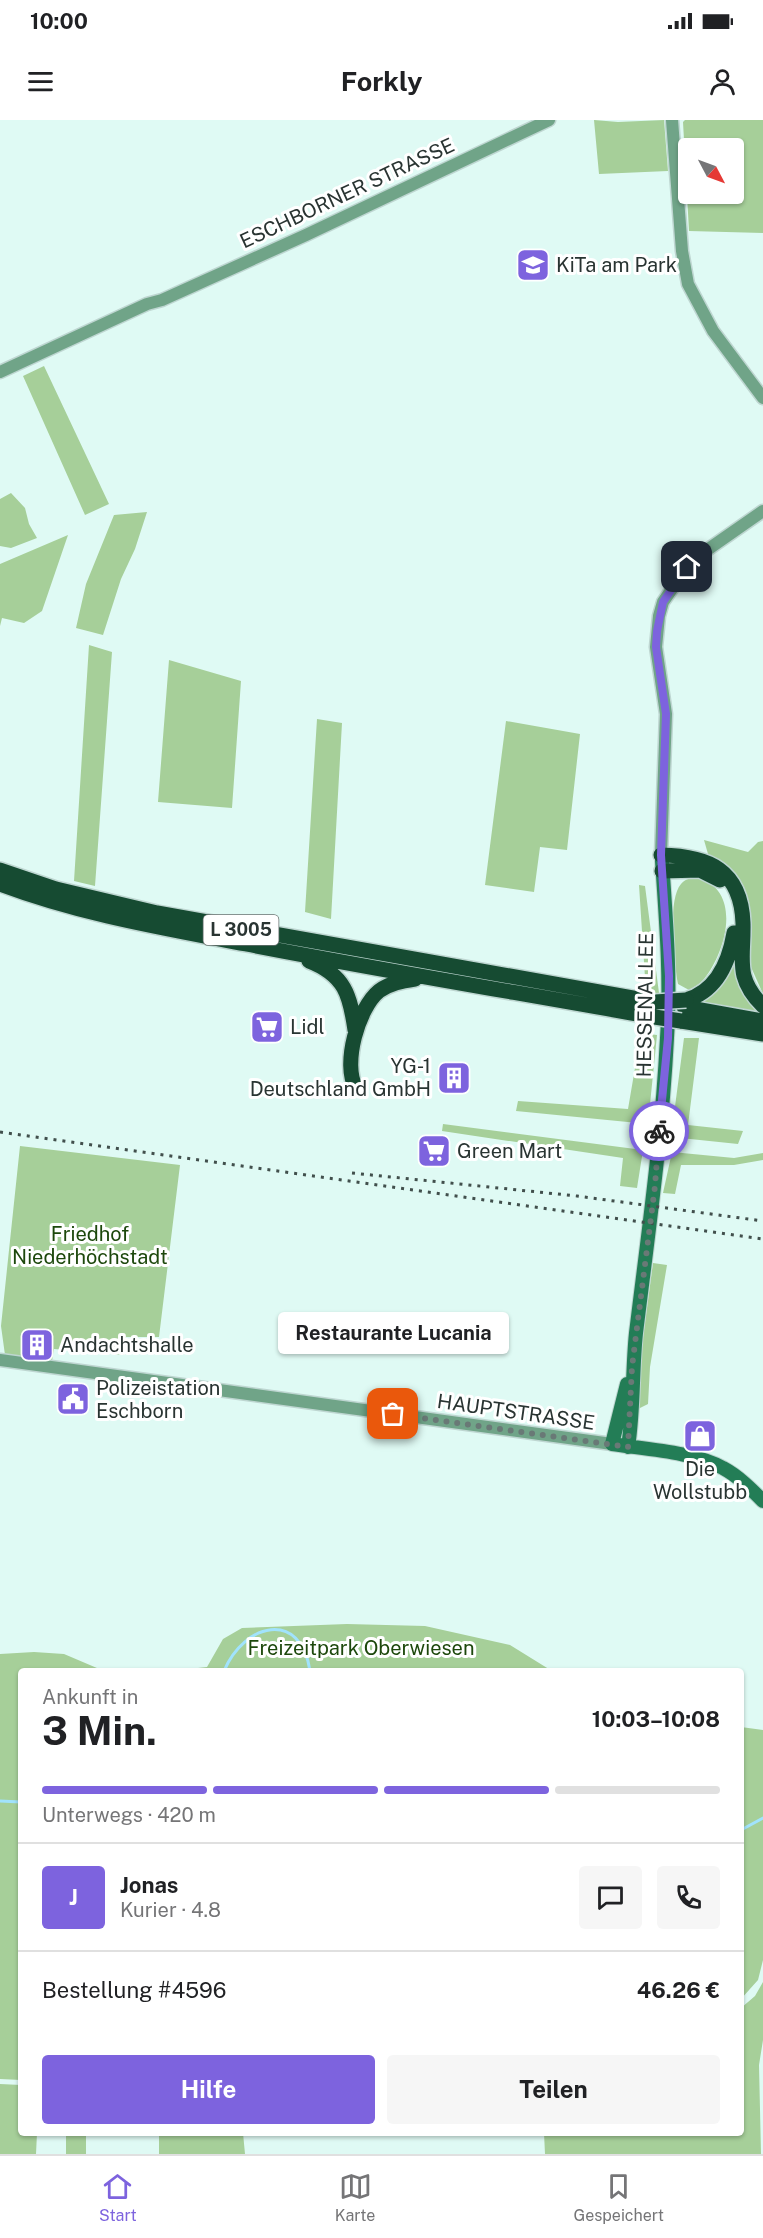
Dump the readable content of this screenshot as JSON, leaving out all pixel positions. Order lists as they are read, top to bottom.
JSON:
{
  "streets": {
    "highway": ["L 3005"],
    "main road": ["HESSENALLEE", "HAUPTSTRASSE"],
    "street": ["ESCHBORNER STRASSE"]
  },
  "crossings": [
    ["HESSENALLEE", "HAUPTSTRASSE"]
  ],
  "parks": ["Friedhof Niederhöchstadt", "Freizeitpark Oberwiesen"],
  "places": {
    "school or university": ["KiTa am Park"],
    "supermarket": ["Lidl", "Green Mart"],
    "building": ["YG-1 Deutschland GmbH", "Andachtshalle"],
    "public building": ["Polizeistation Eschborn"],
    "other": ["Restaurante Lucania"],
    "shop": ["Die Wollstubb"]
  },
  "north": "bottom right",
  "page": {
    "status": "10:00",
    "header": "Forkly",
    "bubble": "Restaurante Lucania",
    "heading": ["3 Min.", "Ankunft in", "10:03–10:08"],
    "panel": [
      "Jonas",
      "Kurier · 4.8",
      "Bestellung #4596",
      "46.26 €"
    ],
    "bar": "Unterwegs · 420 m",
    "round": "J",
    "buttons": ["Hilfe", "Teilen"],
    "tabs": ["Start", "Karte", "Gespeichert"]
  }
}
